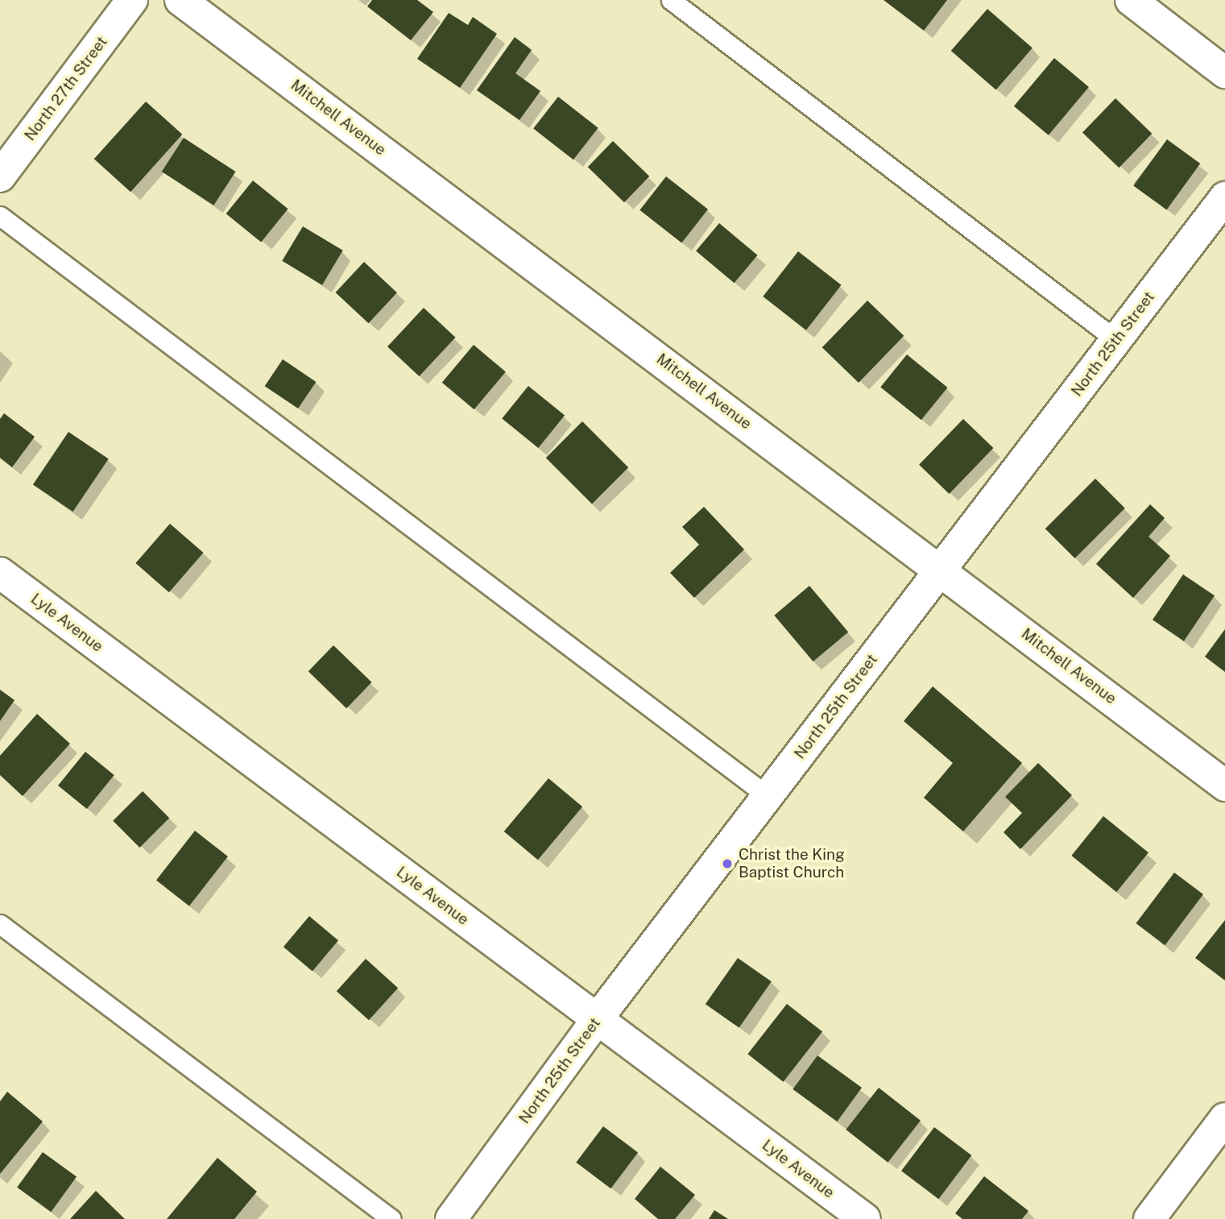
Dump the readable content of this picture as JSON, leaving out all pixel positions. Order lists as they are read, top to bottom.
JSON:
{
  "streets": {
    "street": [
      "North 27th Street",
      "Mitchell Avenue",
      "North 25th Street",
      "Lyle Avenue"
    ]
  },
  "crossings": [
    ["Mitchell Avenue", "North 25th Street"],
    ["North 25th Street", "Lyle Avenue"]
  ],
  "places": ["Christ the King Baptist Church"]
}
